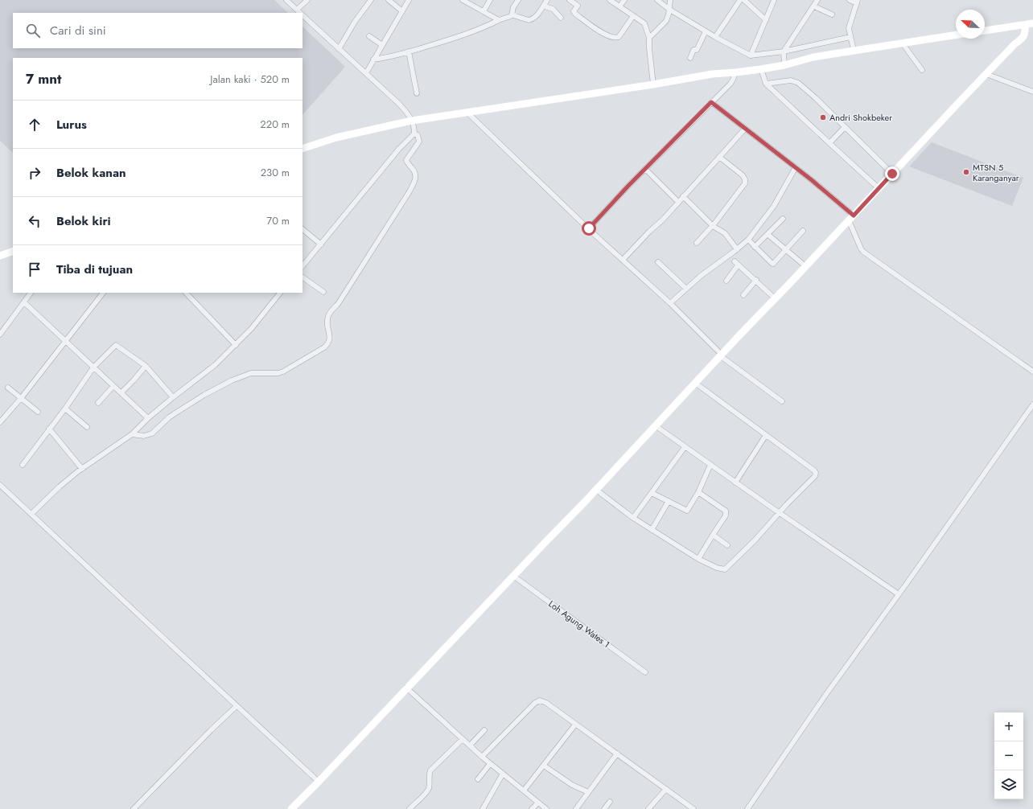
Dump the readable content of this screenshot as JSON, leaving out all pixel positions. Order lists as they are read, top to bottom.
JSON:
{
  "streets": {
    "street": ["Loh Agung Wates 1"]
  },
  "places": ["Andri Shokbeker", "MTSN 5 Karanganyar"],
  "north": "top left",
  "page": {
    "search": "Cari di sini",
    "heading": ["7 mnt", "Jalan kaki · 520 m"],
    "list": [
      ["Lurus", "220 m"],
      ["Belok kanan", "230 m"],
      ["Belok kiri", "70 m"],
      "Tiba di tujuan"
    ],
    "map_buttons": ["+", "−"]
  }
}
